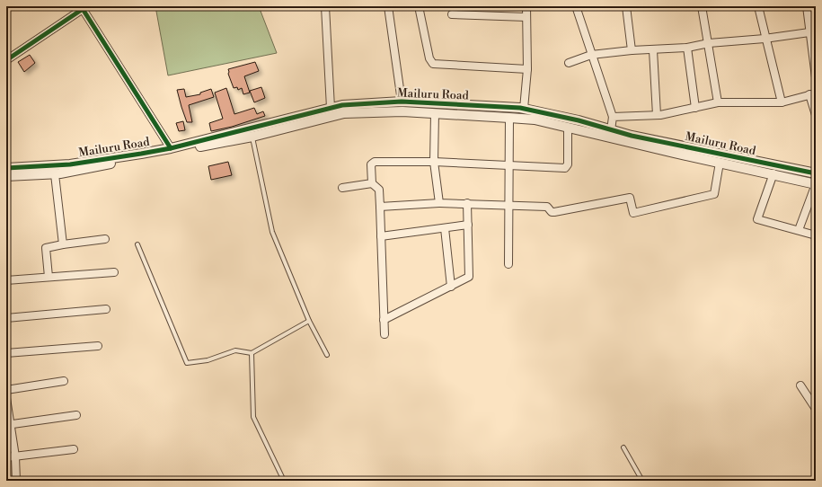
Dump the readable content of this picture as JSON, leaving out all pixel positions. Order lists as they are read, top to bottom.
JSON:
{
  "streets": {
    "street": ["Mailuru Road"]
  }
}
